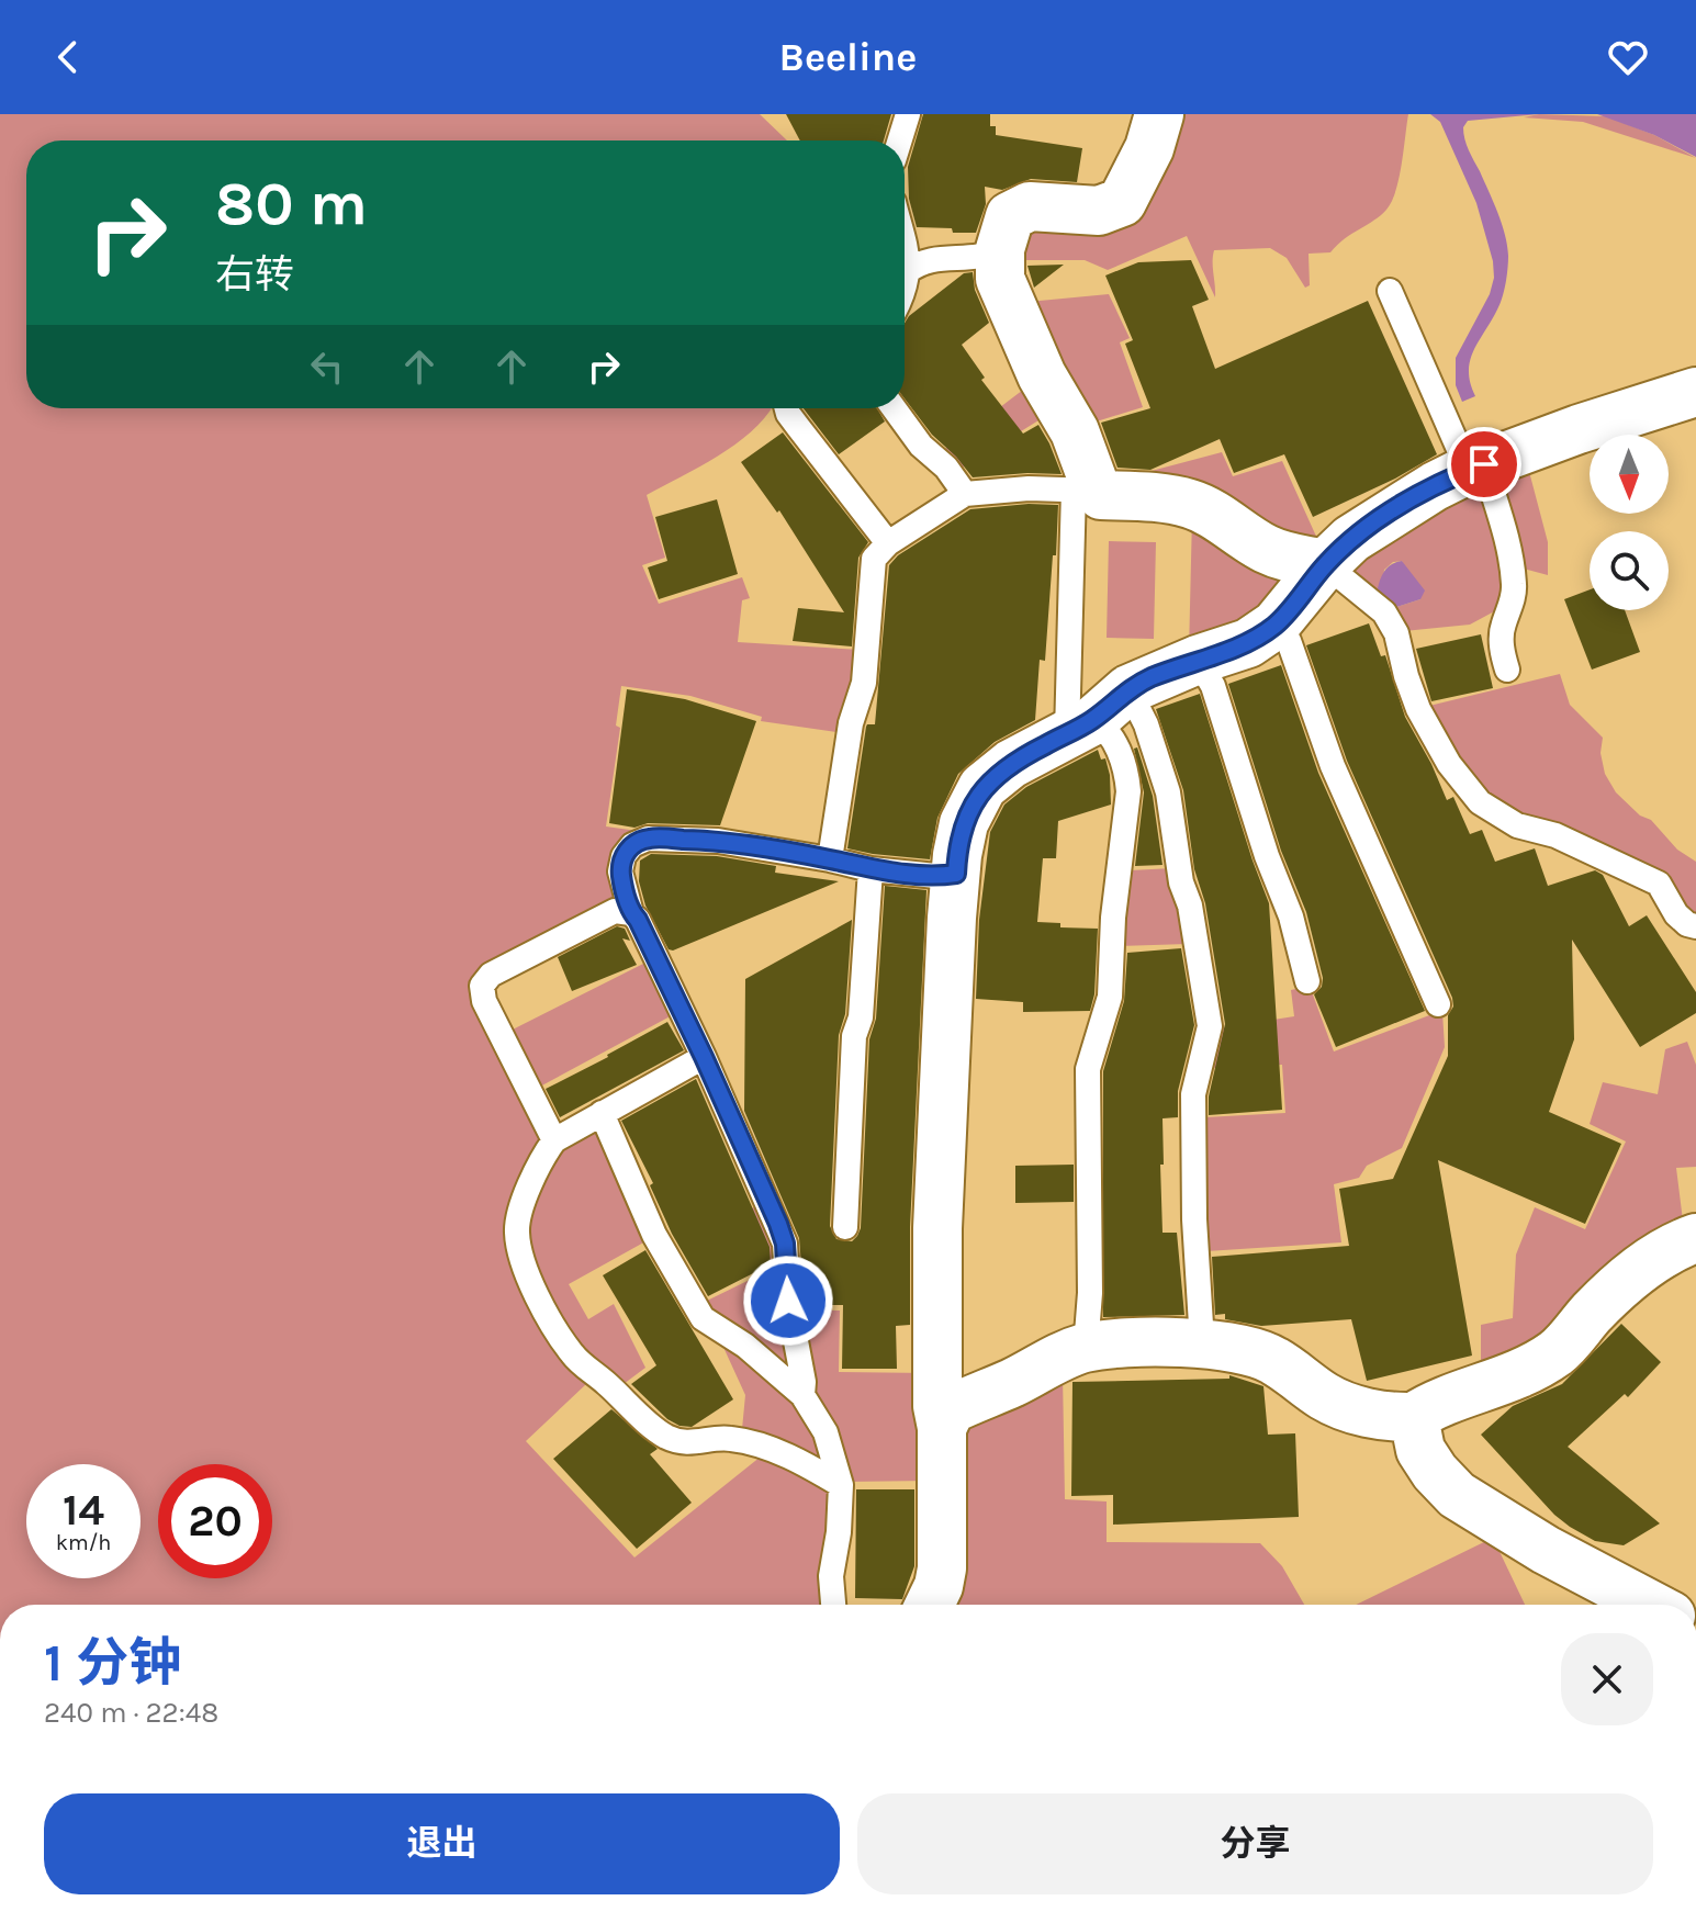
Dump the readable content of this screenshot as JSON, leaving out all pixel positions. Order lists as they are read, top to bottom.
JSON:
{
  "north": "bottom",
  "page": {
    "header": "Beeline",
    "turn": ["80 m", "右转"],
    "speed": "14 km/h",
    "limit": "20",
    "heading": ["1 分钟", "240 m · 22:48"],
    "buttons": ["退出", "分享"]
  }
}
